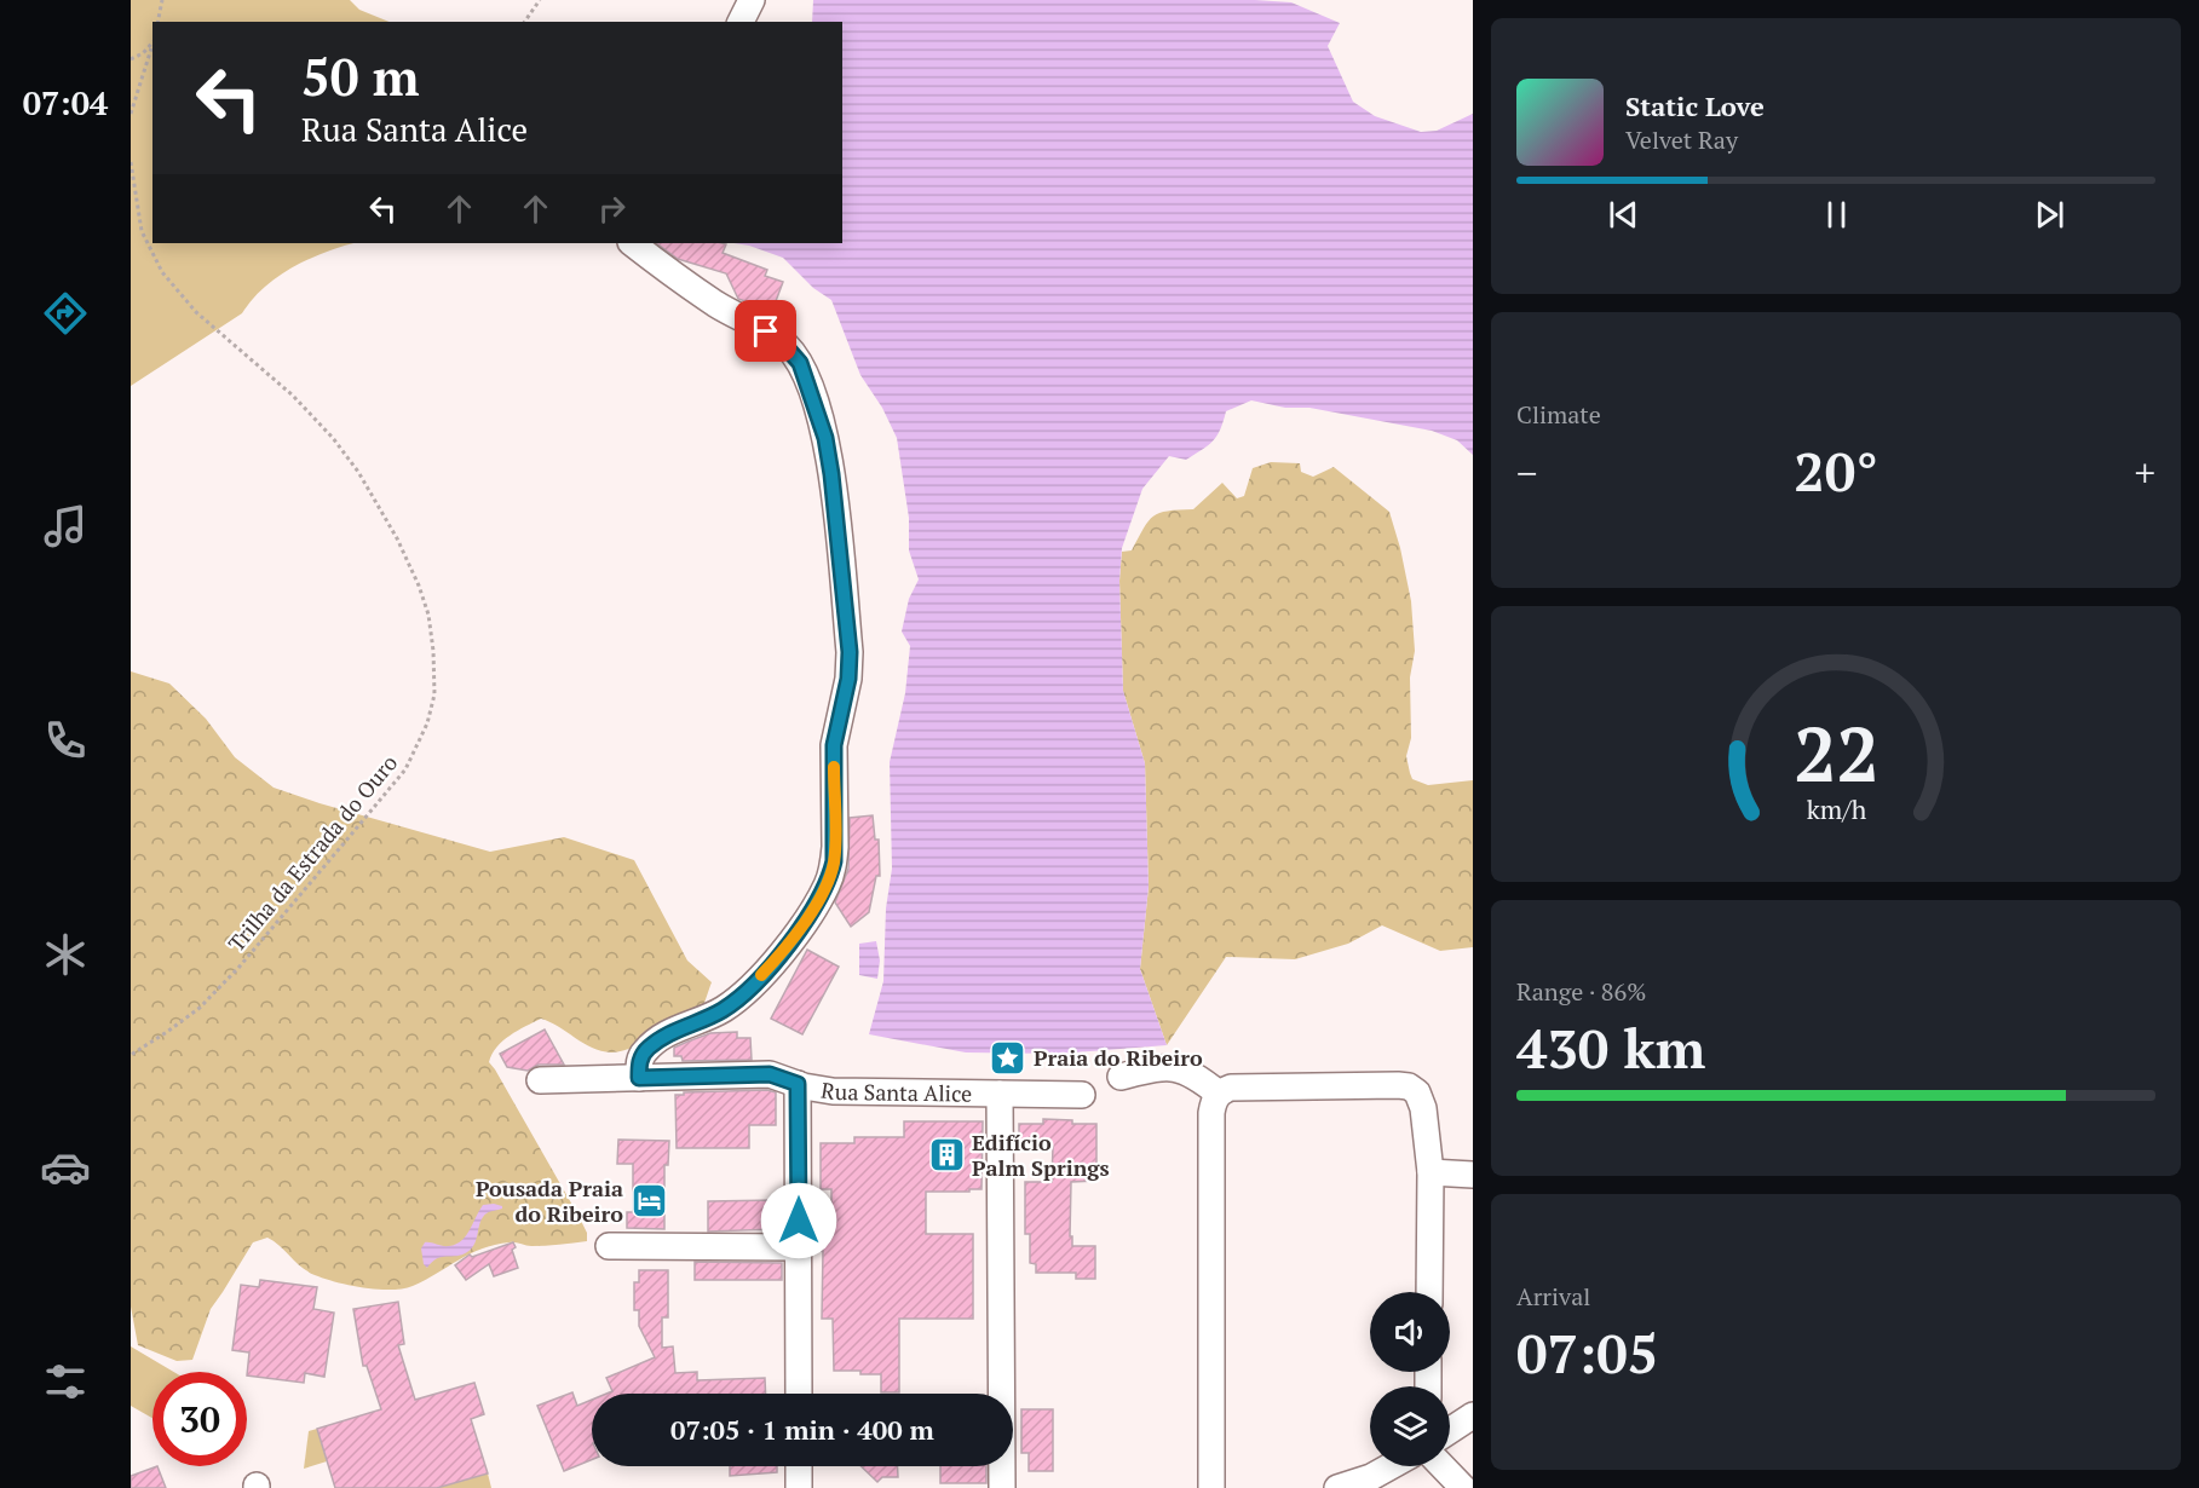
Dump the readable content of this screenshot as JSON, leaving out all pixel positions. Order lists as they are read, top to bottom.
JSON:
{
  "streets": {
    "street": ["Rua Santa Alice"],
    "path": ["Trilha da Estrada do Ouro"]
  },
  "places": {
    "place": ["Praia do Ribeiro"],
    "building": ["Edifício Palm Springs"],
    "hotel": ["Pousada Praia do Ribeiro"]
  },
  "page": {
    "tabs": "07:04",
    "turn": ["50 m", "Rua Santa Alice"],
    "song": ["Static Love", "Velvet Ray"],
    "tile": [
      "Climate",
      ["Range · 86%", "430 km"],
      ["Arrival", "07:05"]
    ],
    "heat": ["−", "20°", "+"],
    "limit": "30",
    "trip": "07:05 · 1 min · 400 m",
    "gauge": ["22", "km/h"]
  }
}
